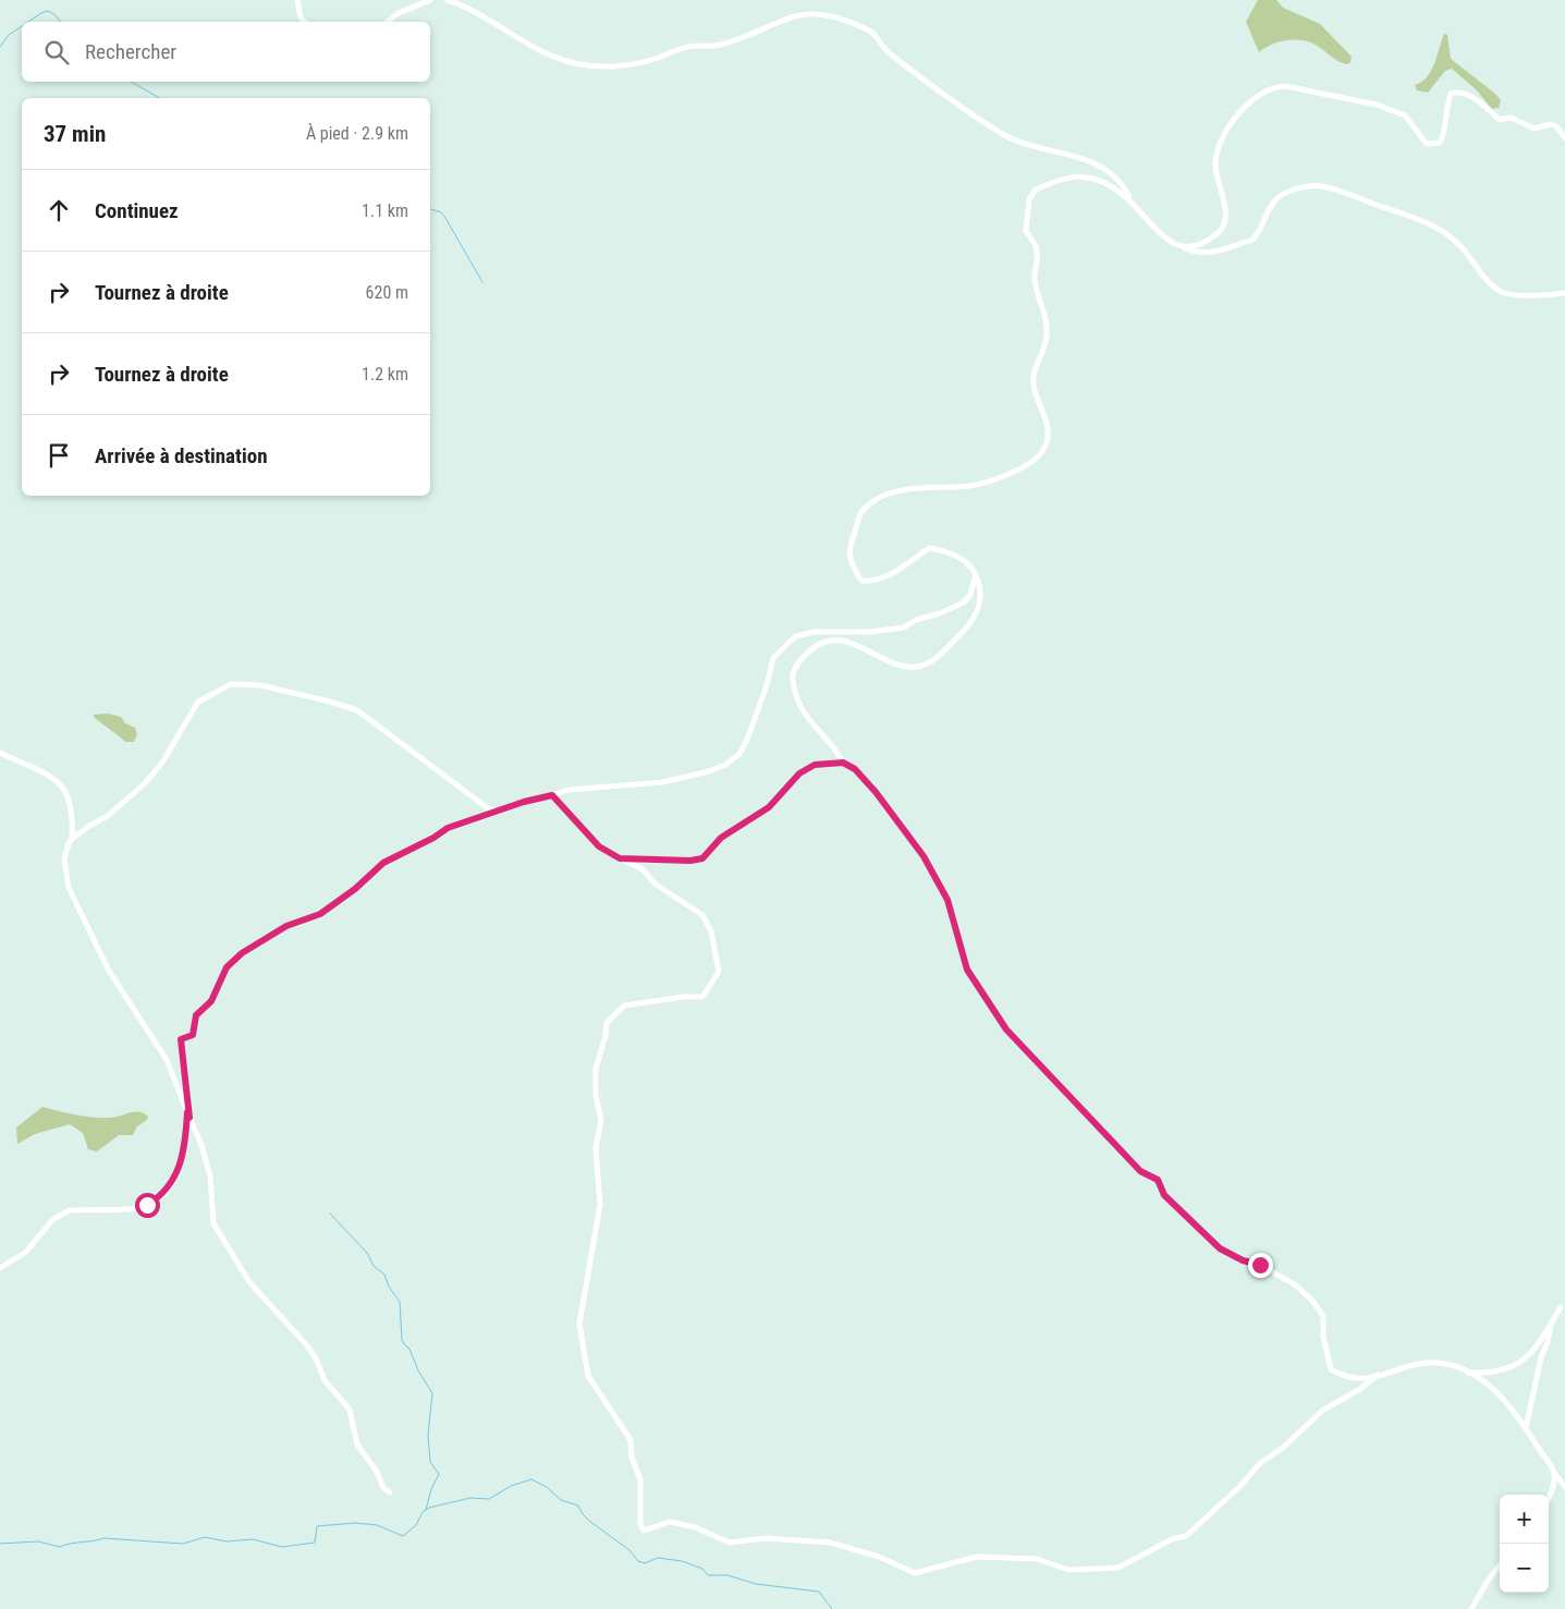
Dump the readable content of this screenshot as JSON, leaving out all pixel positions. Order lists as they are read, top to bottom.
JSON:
{
  "page": {
    "search": "Rechercher",
    "heading": ["37 min", "À pied · 2.9 km"],
    "list": [
      ["Continuez", "1.1 km"],
      ["Tournez à droite", "620 m"],
      ["Tournez à droite", "1.2 km"],
      "Arrivée à destination"
    ],
    "map_buttons": ["+", "−"]
  }
}
